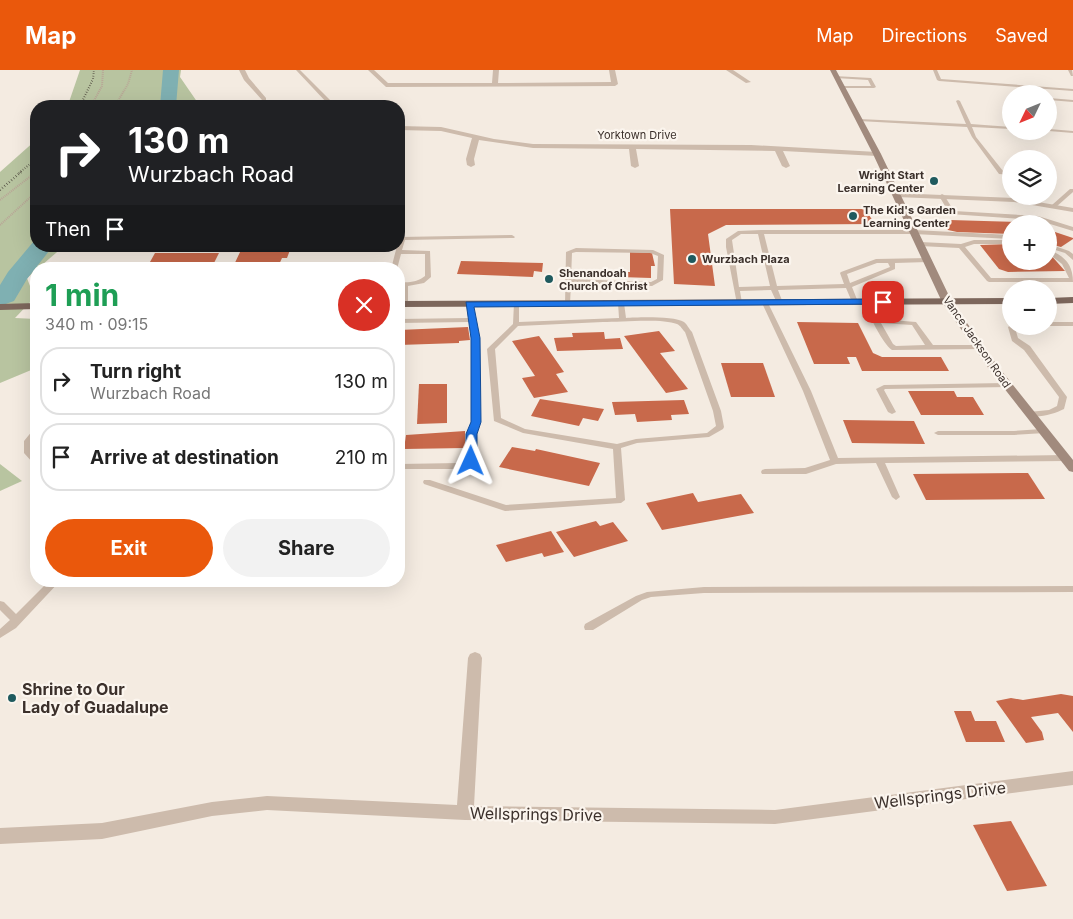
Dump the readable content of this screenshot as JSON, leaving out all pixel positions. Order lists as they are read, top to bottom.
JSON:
{
  "streets": {
    "main road": ["Vance Jackson Road"],
    "street": ["Yorktown Drive", "Wellsprings Drive"]
  },
  "crossings": [
    ["Yorktown Drive", "Vance Jackson Road"]
  ],
  "places": [
    "Wright Start Learning Center",
    "The Kid's Garden Learning Center",
    "Wurzbach Plaza",
    "Shenandoah Church of Christ",
    "Shrine to Our Lady of Guadalupe"
  ],
  "north": "bottom left",
  "page": {
    "header": "Map",
    "nav": ["Map", "Directions", "Saved"],
    "map_buttons": ["+", "−"],
    "turn": ["130 m", "Wurzbach Road"],
    "then": "Then",
    "heading": ["1 min", "340 m · 09:15"],
    "list": [
      {
        "name": "Turn right",
        "note": "Wurzbach Road",
        "value": "130 m"
      },
      {
        "name": "Arrive at destination",
        "value": "210 m"
      }
    ],
    "buttons": ["Exit", "Share"]
  }
}
